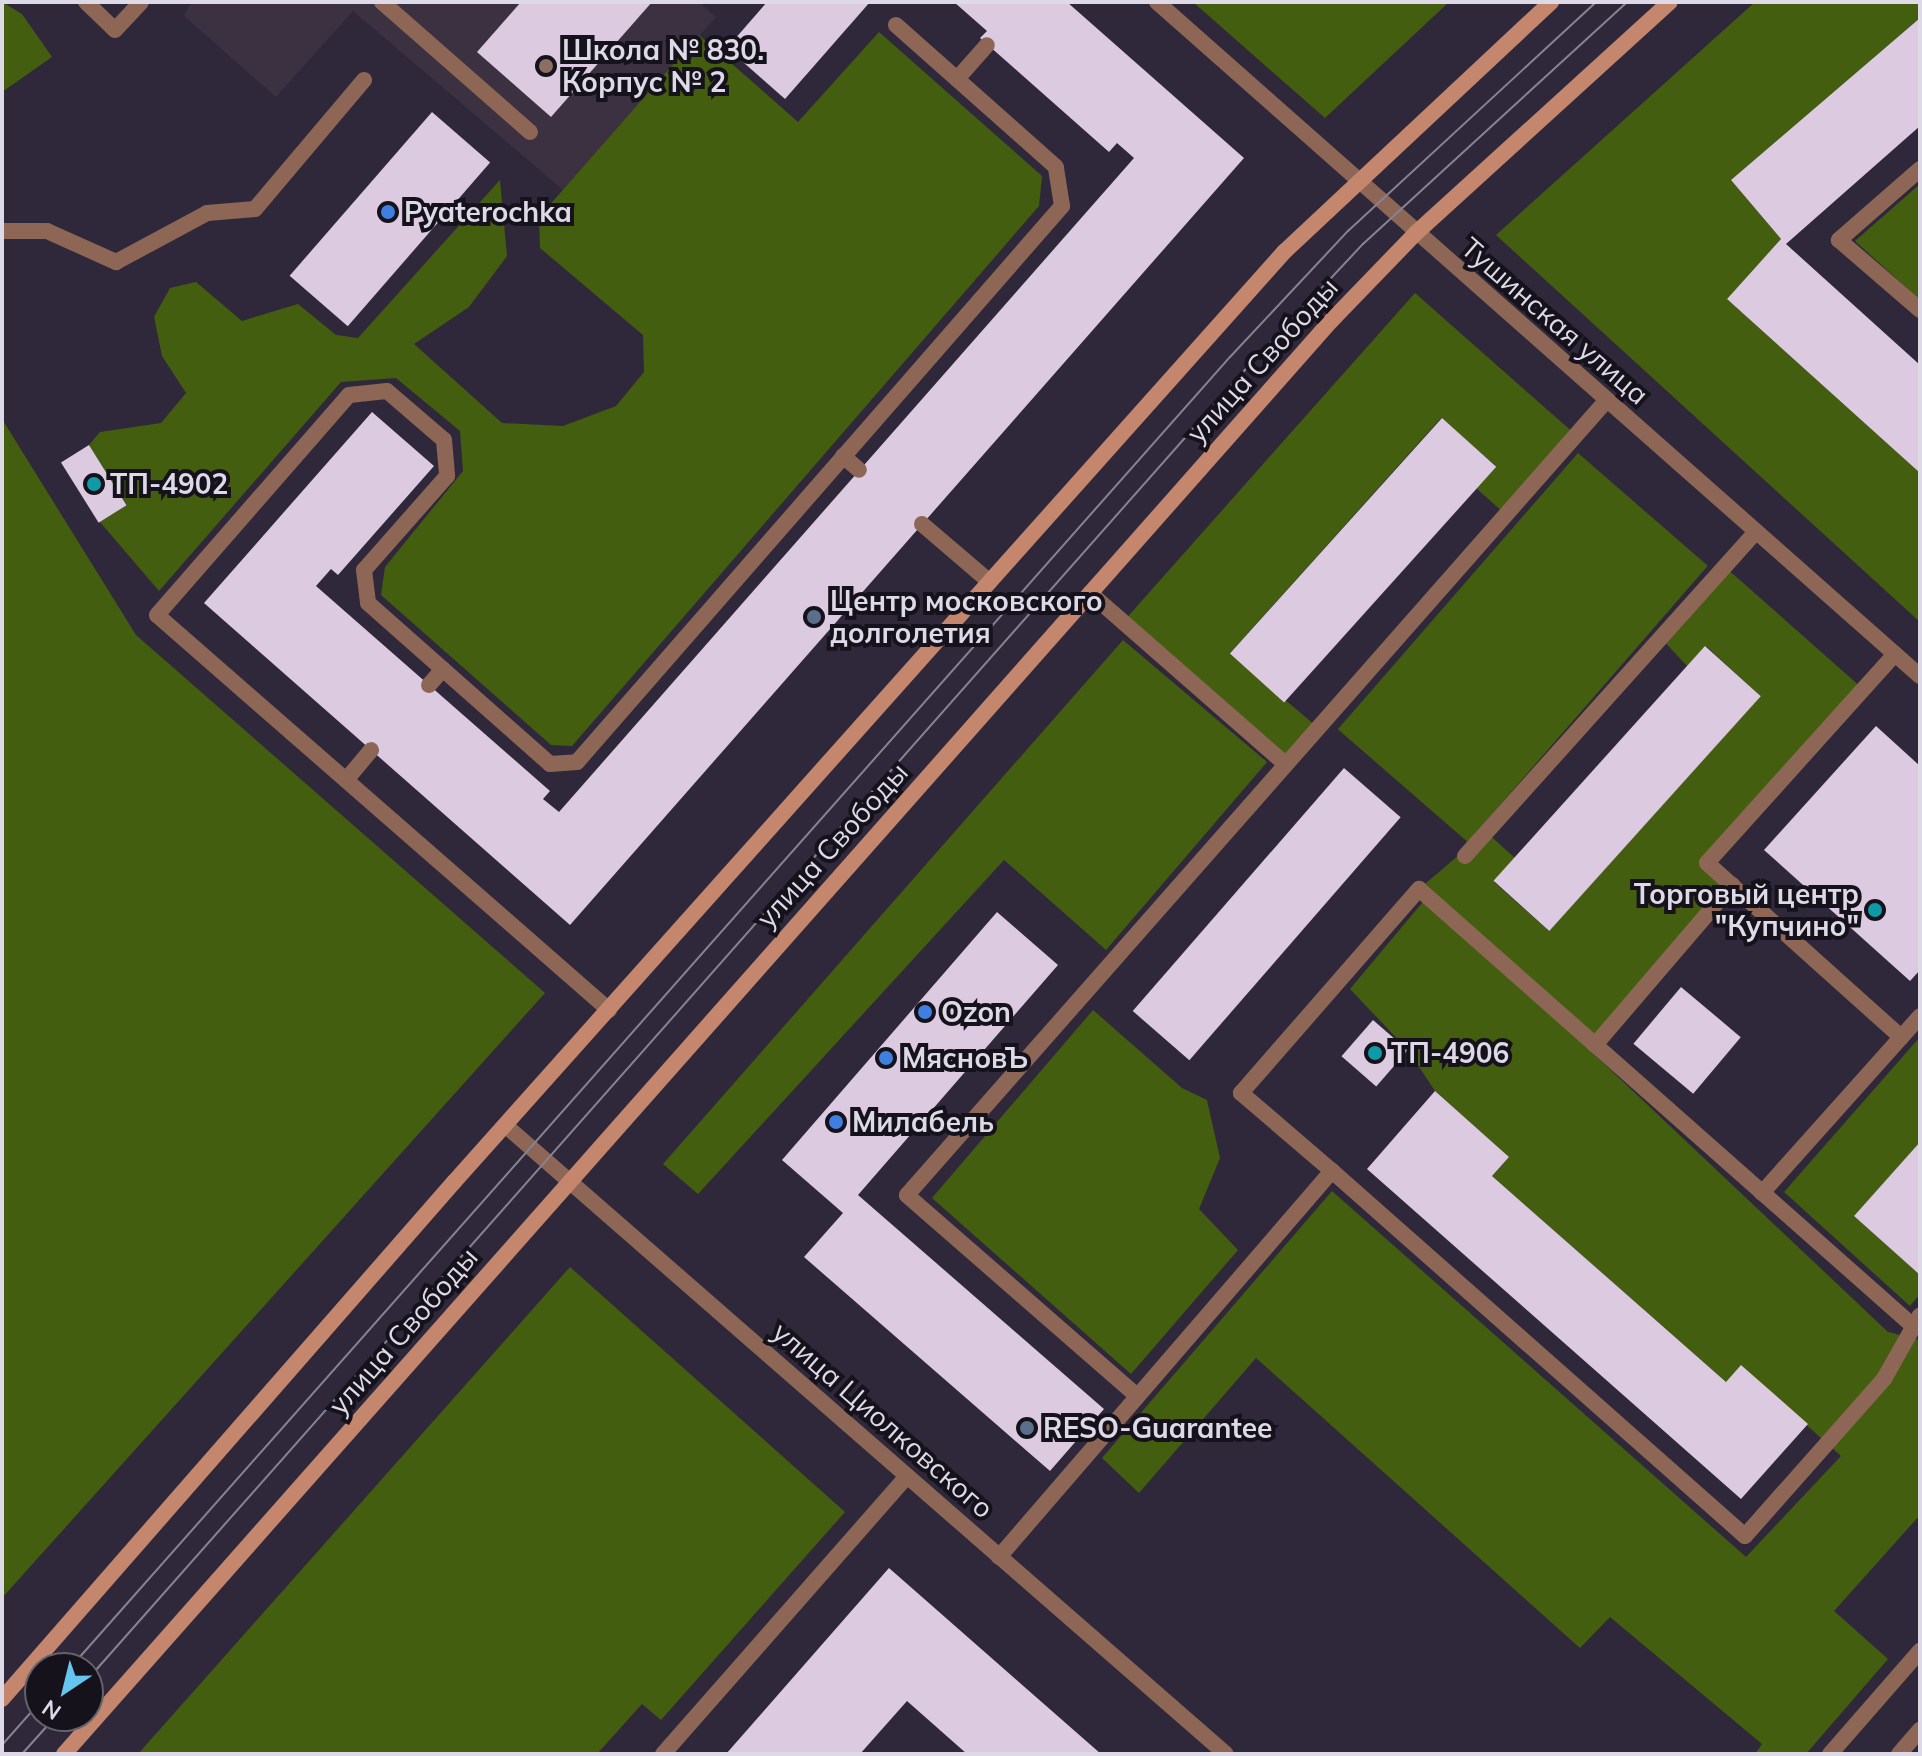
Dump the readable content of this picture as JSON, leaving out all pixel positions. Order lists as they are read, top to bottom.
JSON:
{
  "streets": {
    "main road": ["улица Свободы"],
    "street": ["Тушинская улица", "улица Циолковского"]
  },
  "crossings": [
    ["Тушинская улица", "улица Свободы"],
    ["улица Свободы", "улица Циолковского"]
  ],
  "places": [
    "Школа № 830. Корпус № 2",
    "Pyaterochka",
    "ТП-4902",
    "Центр московского долголетия",
    "Торговый центр \"Купчино\"",
    "Ozon",
    "ТП-4906",
    "МясновЪ",
    "Милабель",
    "RESO-Guarantee"
  ],
  "north": "bottom left"
}
